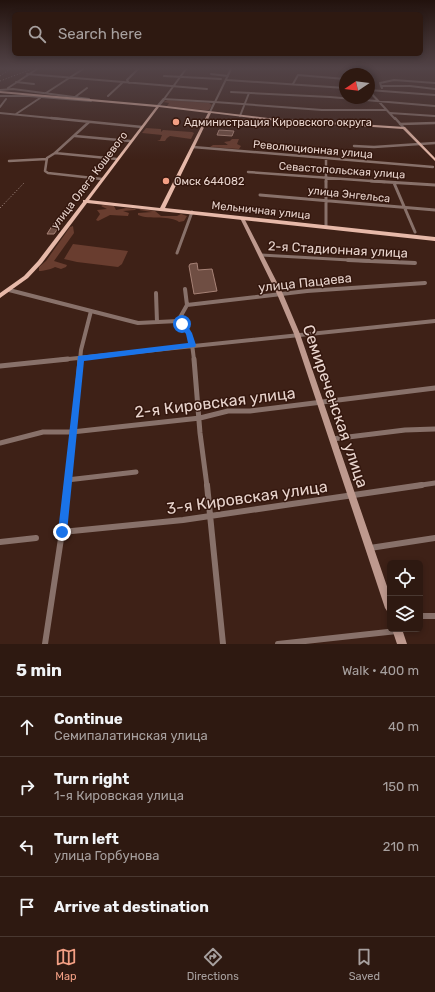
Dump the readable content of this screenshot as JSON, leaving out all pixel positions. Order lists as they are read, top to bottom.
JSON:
{
  "streets": {
    "main road": ["улица Олега Кошевого", "Мельничная улица", "Семиреченская улица"],
    "street": [
      "Революционная улица",
      "Севастопольская улица",
      "улица Энгельса",
      "2-я Стадионная улица",
      "улица Пацаева",
      "2-я Кировская улица",
      "3-я Кировская улица"
    ]
  },
  "crossings": [
    ["улица Олега Кошевого", "Мельничная улица"],
    ["Мельничная улица", "Семиреченская улица"],
    ["2-я Стадионная улица", "Семиреченская улица"],
    ["улица Пацаева", "Семиреченская улица"],
    ["2-я Кировская улица", "Семиреченская улица"],
    ["Семиреченская улица", "3-я Кировская улица"]
  ],
  "places": ["Администрация Кировского округа", "Омск 644082"],
  "north": "left",
  "page": {
    "search": "Search here",
    "heading": ["5 min", "Walk · 400 m"],
    "list": [
      ["Continue", "Семипалатинская улица", "40 m"],
      ["Turn right", "1-я Кировская улица", "150 m"],
      ["Turn left", "улица Горбунова", "210 m"],
      "Arrive at destination"
    ],
    "nav": ["Map", "Directions", "Saved"]
  }
}
